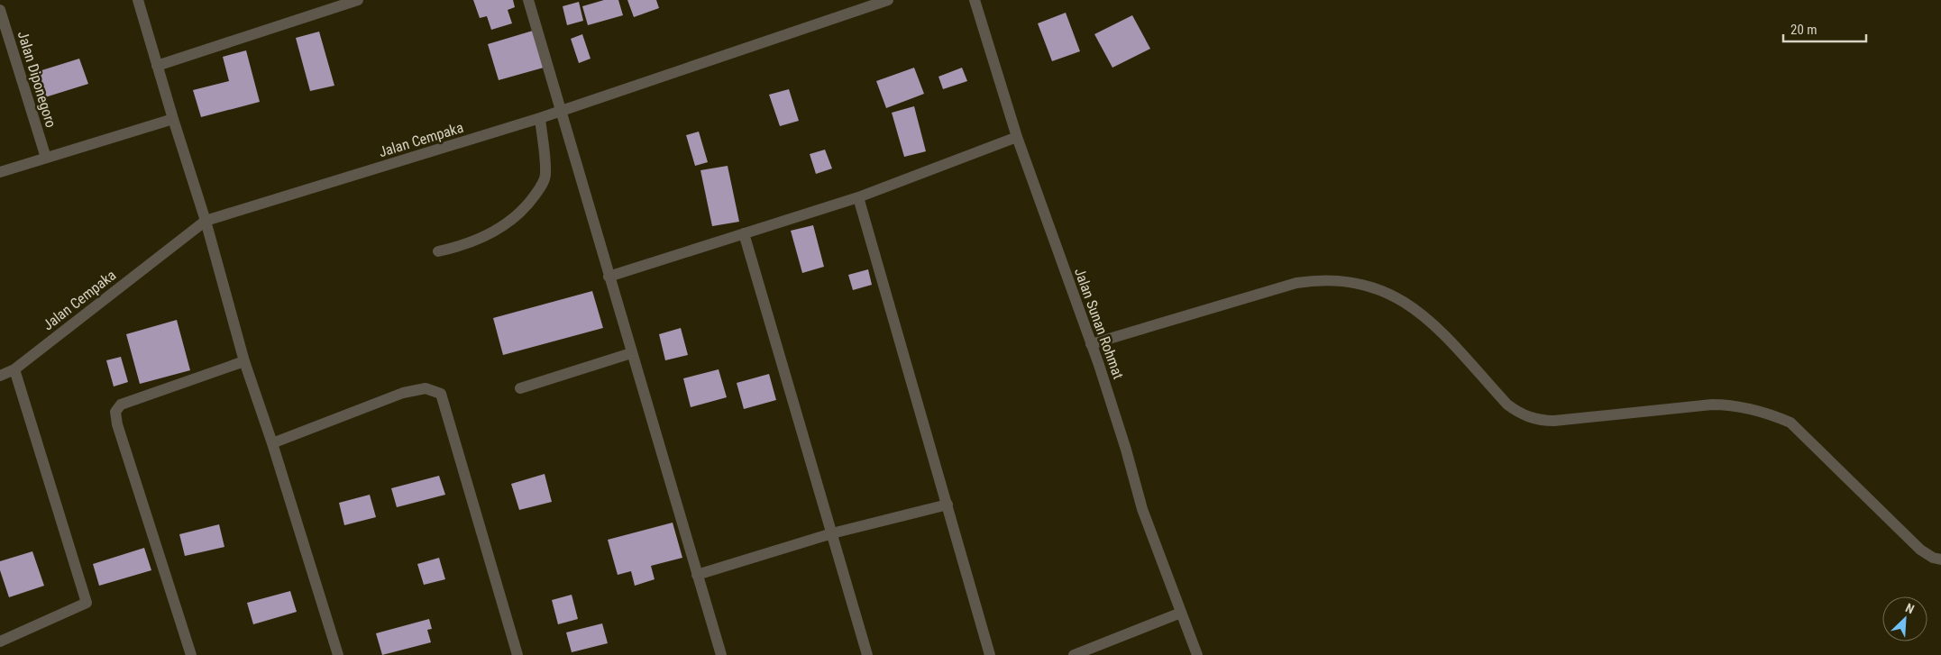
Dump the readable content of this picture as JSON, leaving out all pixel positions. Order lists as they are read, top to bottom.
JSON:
{
  "streets": {
    "street": ["Jalan Diponegoro", "Jalan Cempaka", "Jalan Sunan Rohmat"]
  },
  "scale_bar": "20 m",
  "north": "top right"
}
